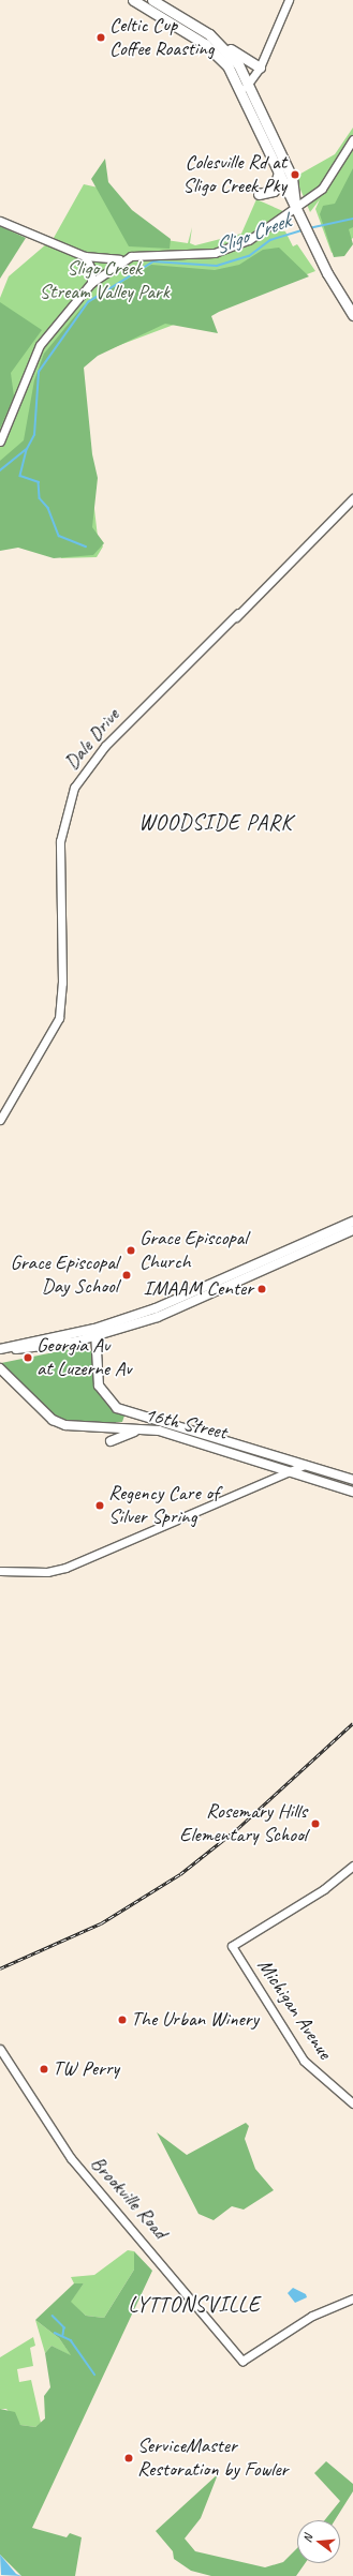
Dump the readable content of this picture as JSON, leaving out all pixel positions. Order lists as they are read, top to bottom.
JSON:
{
  "streets": {
    "main road": ["16th Street"],
    "street": ["Dale Drive", "Michigan Avenue", "Brookville Road"]
  },
  "districts": ["WOODSIDE PARK", "LYTTONSVILLE"],
  "water": ["Sligo Creek"],
  "parks": ["Sligo Creek Stream Valley Park"],
  "places": [
    "Celtic Cup Coffee Roasting",
    "Colesville Rd at Sligo Creek Pky",
    "Grace Episcopal Church",
    "Grace Episcopal Day School",
    "IMAAM Center",
    "Georgia Av at Luzerne Av",
    "Regency Care of Silver Spring",
    "Rosemary Hills Elementary School",
    "The Urban Winery",
    "TW Perry",
    "ServiceMaster Restoration by Fowler"
  ],
  "north": "left"
}
